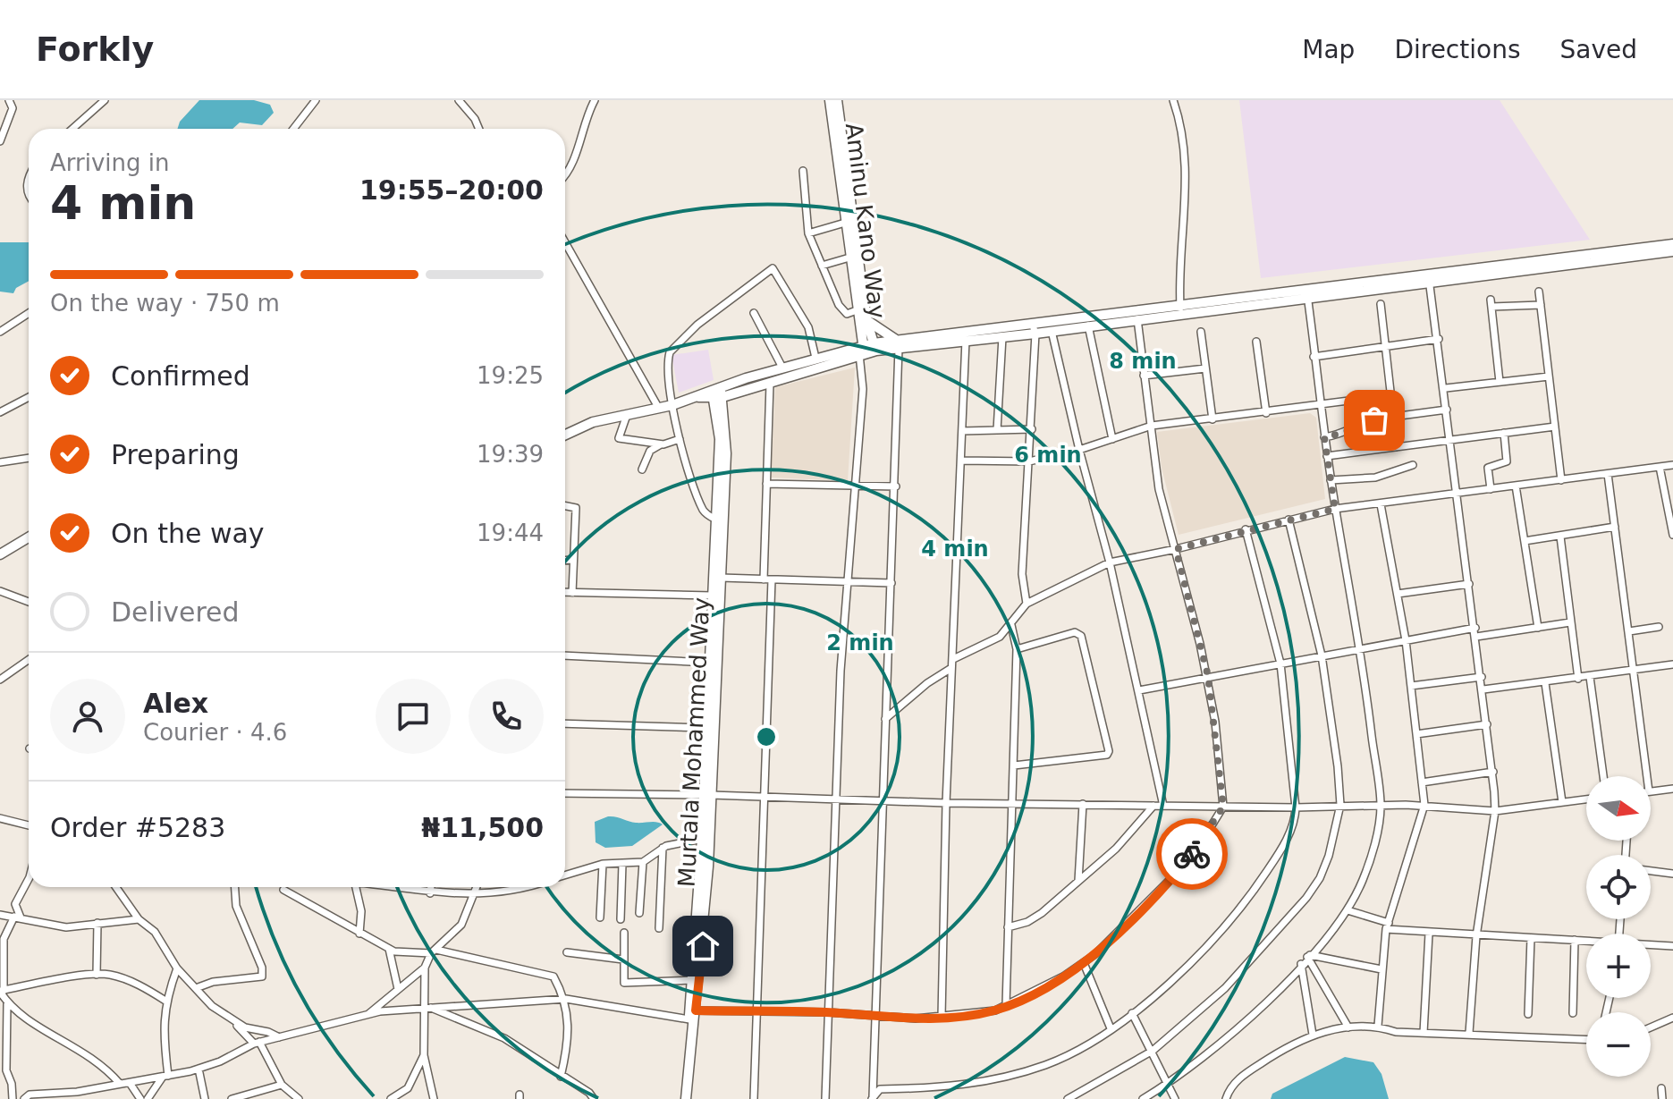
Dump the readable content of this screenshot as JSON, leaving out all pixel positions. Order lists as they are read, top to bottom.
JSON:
{
  "streets": {
    "main road": ["Aminu Kano Way", "Murtala Mohammed Way"]
  },
  "north": "right",
  "page": {
    "header": "Forkly",
    "nav": ["Map", "Directions", "Saved"],
    "heading": ["4 min", "Arriving in", "19:55–20:00"],
    "panel": [
      "Alex",
      "Courier · 4.6",
      "Order #5283",
      "₦11,500"
    ],
    "bar": "On the way · 750 m",
    "list": [
      ["Confirmed", "19:25"],
      ["Preparing", "19:39"],
      ["On the way", "19:44"],
      "Delivered"
    ],
    "map_buttons": ["+", "−"]
  },
  "rings": [
    "8 min",
    "6 min",
    "4 min",
    "2 min"
  ]
}
